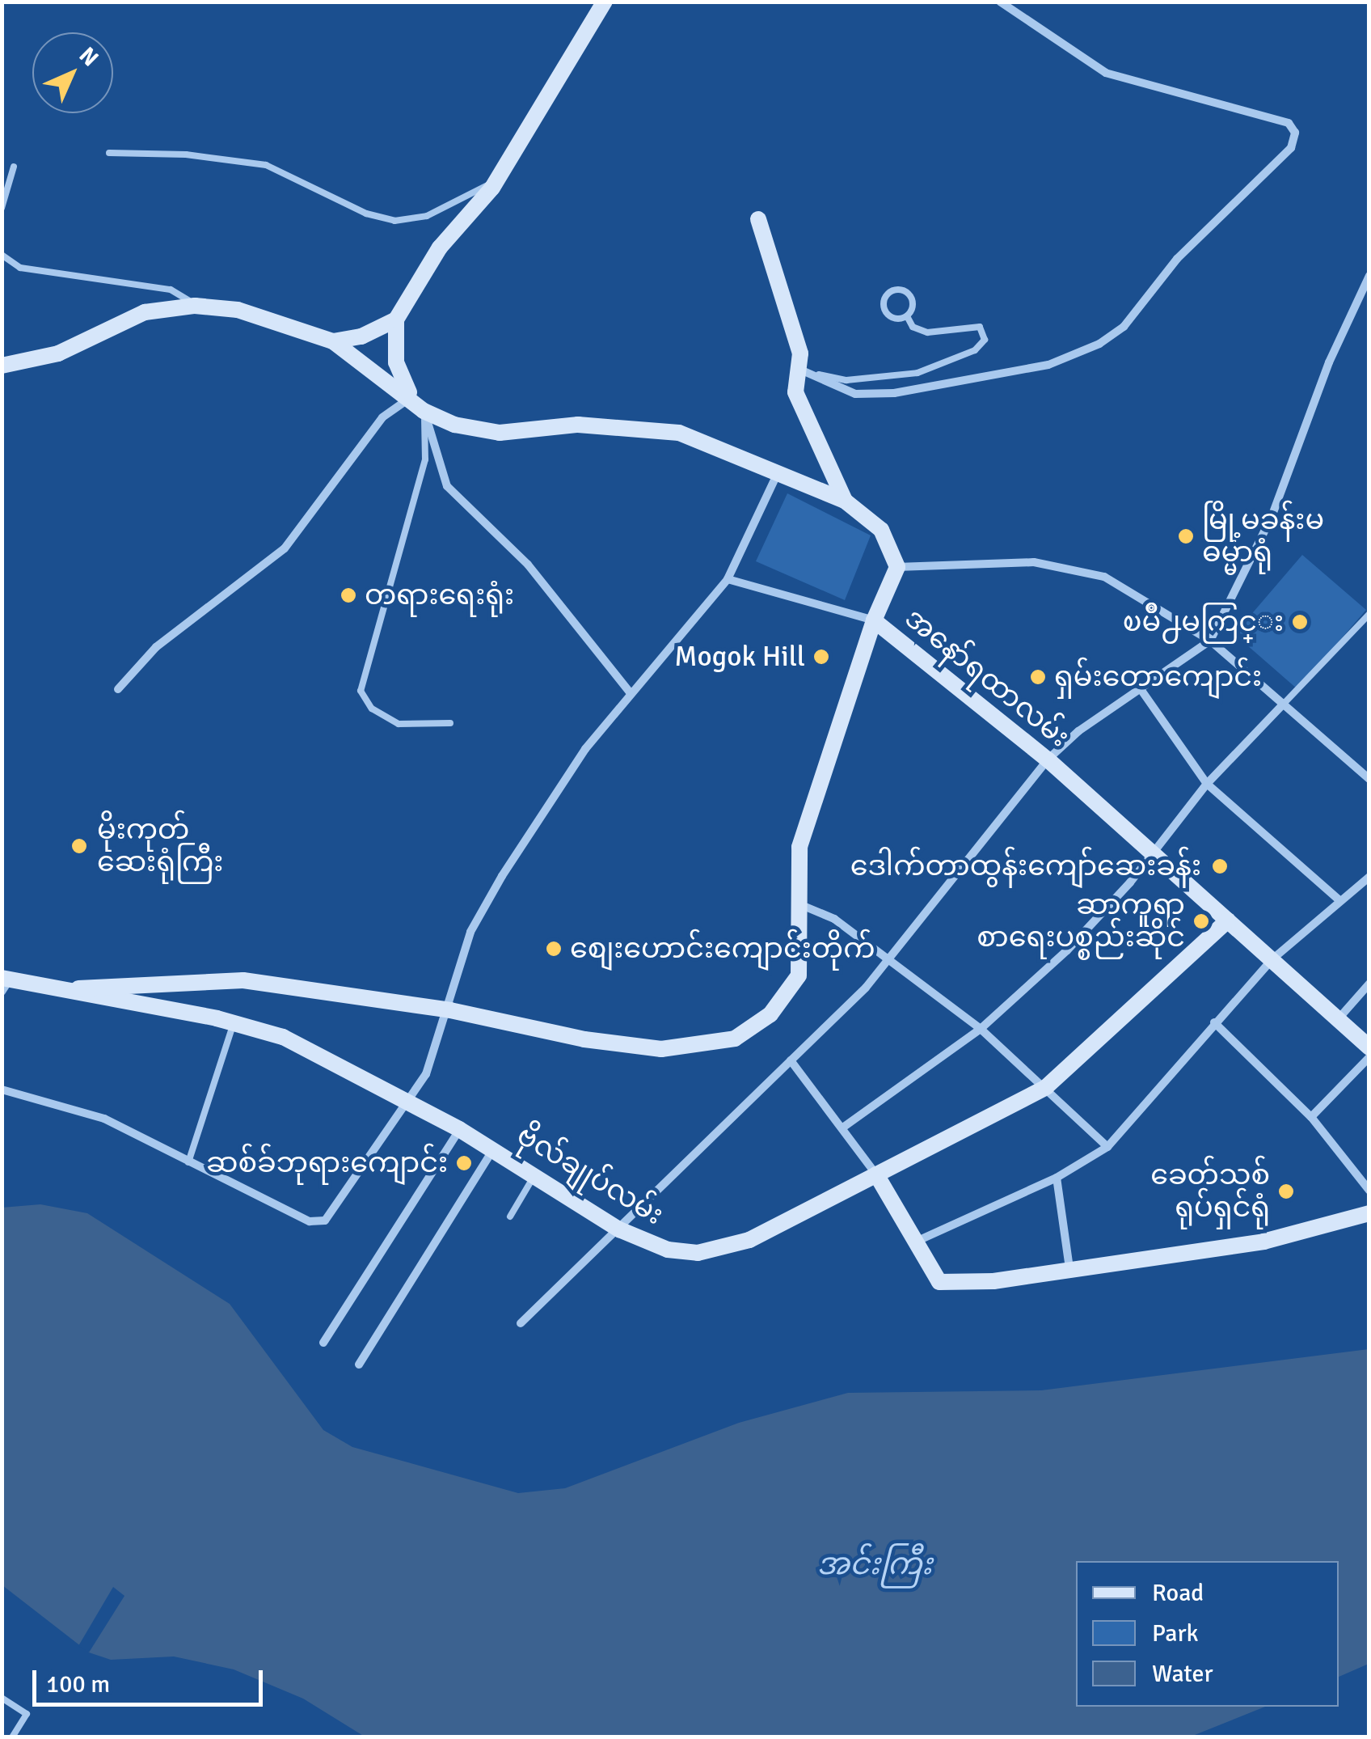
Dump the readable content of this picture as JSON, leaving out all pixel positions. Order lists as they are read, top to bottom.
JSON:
{
  "streets": {
    "street": ["အ‌နော်‌ရထာလမ်း", "ဗိုလ်‌ချုပ်‌လမ်း"]
  },
  "crossings": [
    ["အ‌နော်‌ရထာလမ်း", "ဗိုလ်‌ချုပ်‌လမ်း"]
  ],
  "water": ["အင်းကြီး"],
  "places": [
    "မြို့မခန်းမ ဓမ္မာရုံ",
    "တရားရေးရုံး",
    "ၿမိဳ႕မကြင္း",
    "Mogok Hill",
    "ရှမ်းတောကျောင်း",
    "မိုးကုတ်‌ ‌ဆေးရုံကြီး",
    "ဒေါက်တာထွန်းကျော်ဆေးခန်း",
    "ဆာကူရာ စာရေးပစ္စည်းဆိုင်",
    "စျေးဟောင်းကျောင်းတိုက်",
    "ဆစ်ခ်ဘုရားကျောင်း",
    "ခေတ်သစ် ရုပ်‌ရှင်ရုံ"
  ],
  "legend": ["Road", "Park", "Water"],
  "scale_bar": "100 m",
  "north": "top right"
}
